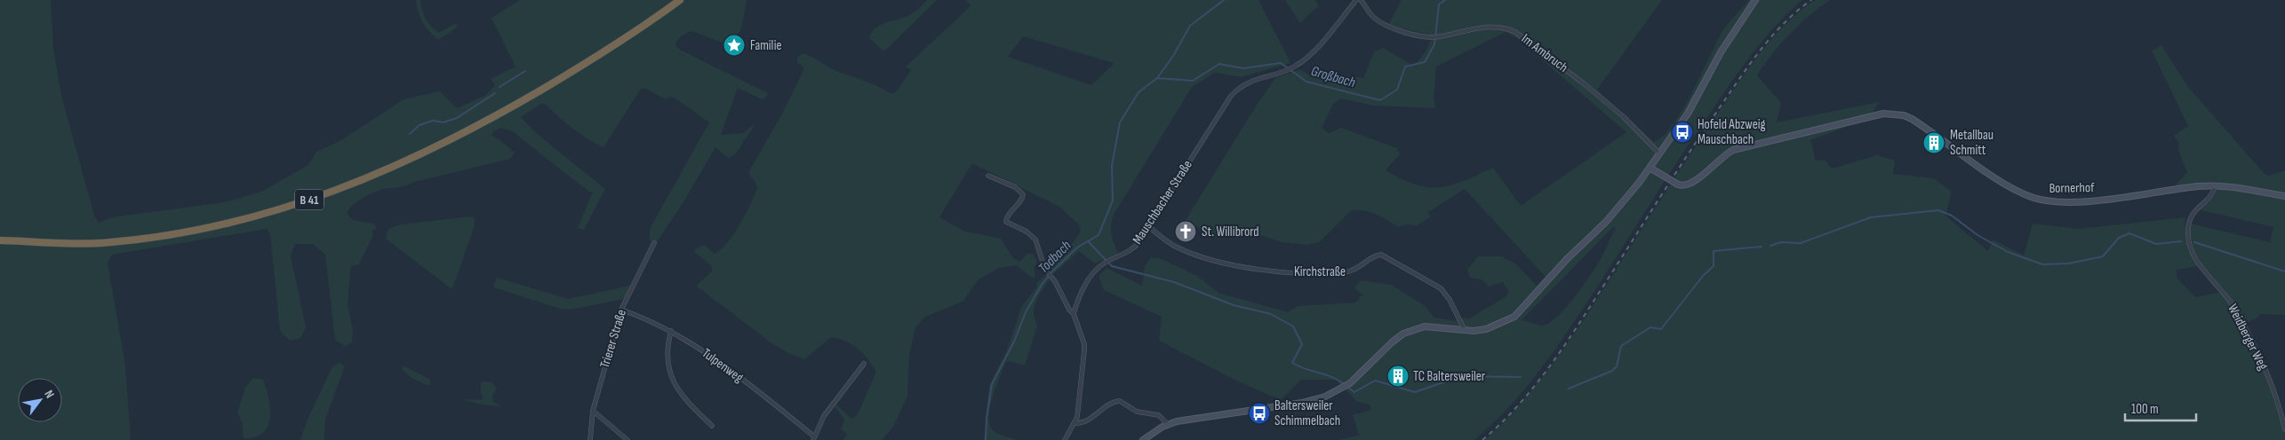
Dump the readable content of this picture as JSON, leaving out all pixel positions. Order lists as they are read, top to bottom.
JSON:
{
  "streets": {
    "highway": ["B 41"],
    "main road": ["Bornerhof"],
    "street": [
      "Im Ambruch",
      "Mauschbacher Straße",
      "Kirchstraße",
      "Weidberger Weg",
      "Trierer Straße",
      "Tulpenweg"
    ]
  },
  "crossings": [
    ["Bornerhof", "Weidberger Weg"],
    ["Mauschbacher Straße", "Kirchstraße"],
    ["Trierer Straße", "Tulpenweg"]
  ],
  "water": ["Großbach", "Todbach"],
  "places": {
    "place": ["Familie"],
    "bus stop": ["Hofeld Abzweig Mauschbach", "Baltersweiler Schimmelbach"],
    "building": ["Metallbau Schmitt", "TC Baltersweiler"],
    "church": ["St. Willibrord"]
  },
  "scale_bar": "100 m",
  "north": "top right"
}
